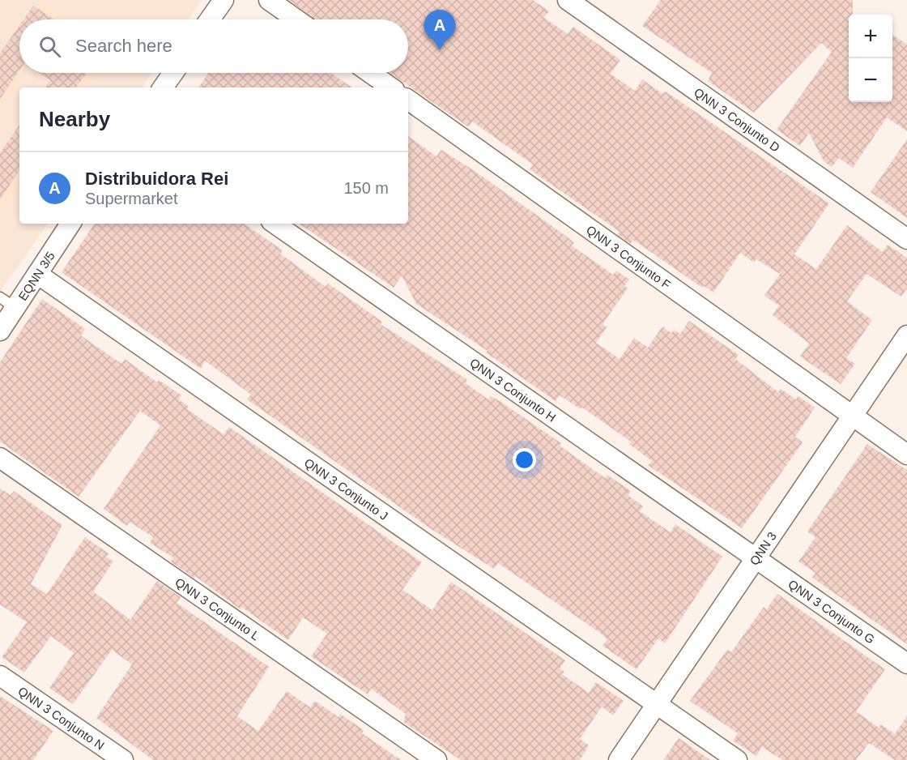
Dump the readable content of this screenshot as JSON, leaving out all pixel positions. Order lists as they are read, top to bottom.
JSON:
{
  "streets": {
    "street": [
      "QNN 3 Conjunto D",
      "QNN 3 Conjunto F",
      "EQNN 3/5",
      "QNN 3 Conjunto H",
      "QNN 3 Conjunto J",
      "QNN 3",
      "QNN 3 Conjunto L",
      "QNN 3 Conjunto G",
      "QNN 3 Conjunto N"
    ]
  },
  "crossings": [
    ["QNN 3 Conjunto F", "QNN 3"],
    ["EQNN 3/5", "QNN 3 Conjunto J"],
    ["QNN 3 Conjunto H", "QNN 3"],
    ["QNN 3 Conjunto H", "QNN 3 Conjunto G"],
    ["QNN 3 Conjunto J", "QNN 3"],
    ["QNN 3", "QNN 3 Conjunto G"]
  ],
  "page": {
    "pins": "A",
    "map_buttons": ["+", "−"],
    "search": "Search here",
    "heading": "Nearby",
    "list": [
      {
        "mark": "A",
        "name": "Distribuidora Rei",
        "note": "Supermarket",
        "value": "150 m"
      }
    ]
  }
}
